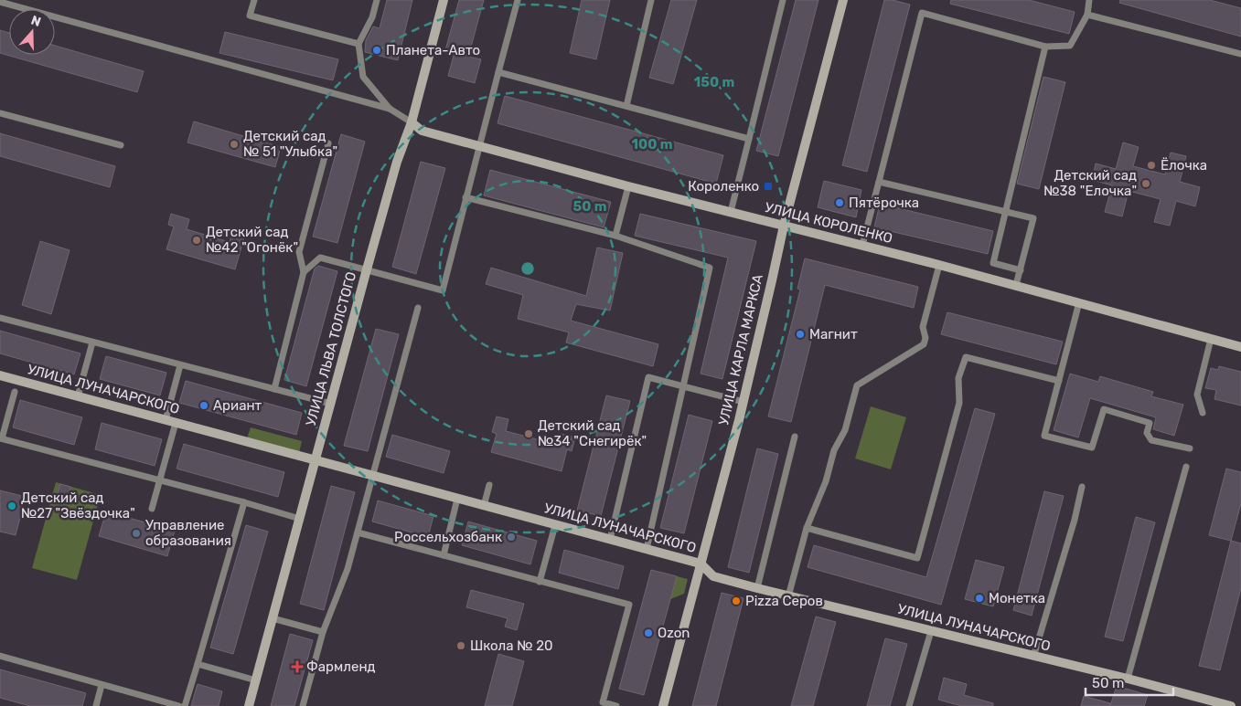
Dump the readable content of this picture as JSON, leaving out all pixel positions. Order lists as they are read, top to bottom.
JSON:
{
  "streets": {
    "street": [
      "УЛИЦА КОРОЛЕНКО",
      "УЛИЦА ЛЬВА ТОЛСТОГО",
      "УЛИЦА КАРЛА МАРКСА",
      "УЛИЦА ЛУНАЧАРСКОГО"
    ]
  },
  "crossings": [
    ["УЛИЦА КОРОЛЕНКО", "УЛИЦА ЛЬВА ТОЛСТОГО"],
    ["УЛИЦА КОРОЛЕНКО", "УЛИЦА КАРЛА МАРКСА"],
    ["УЛИЦА ЛЬВА ТОЛСТОГО", "УЛИЦА ЛУНАЧАРСКОГО"],
    ["УЛИЦА КАРЛА МАРКСА", "УЛИЦА ЛУНАЧАРСКОГО"]
  ],
  "places": {
    "other": [
      "Планета-Авто",
      "Детский сад № 51 \"Улыбка\"",
      "Ёлочка",
      "Детский сад №38 \"Елочка\"",
      "Пятёрочка",
      "Детский сад №42 \"Огонёк\"",
      "Магнит",
      "Ариант",
      "Детский сад №34 \"Снегирёк\"",
      "Детский сад №27 \"Звёздочка\"",
      "Управление образования",
      "Россельхозбанк",
      "Монетка",
      "Pizza Серов",
      "Ozon",
      "Школа № 20"
    ],
    "transit": ["Короленко"],
    "health": ["Фармленд"]
  },
  "scale_bar": "50 m",
  "north": "top",
  "rings": ["150 m", "100 m", "50 m"]
}
